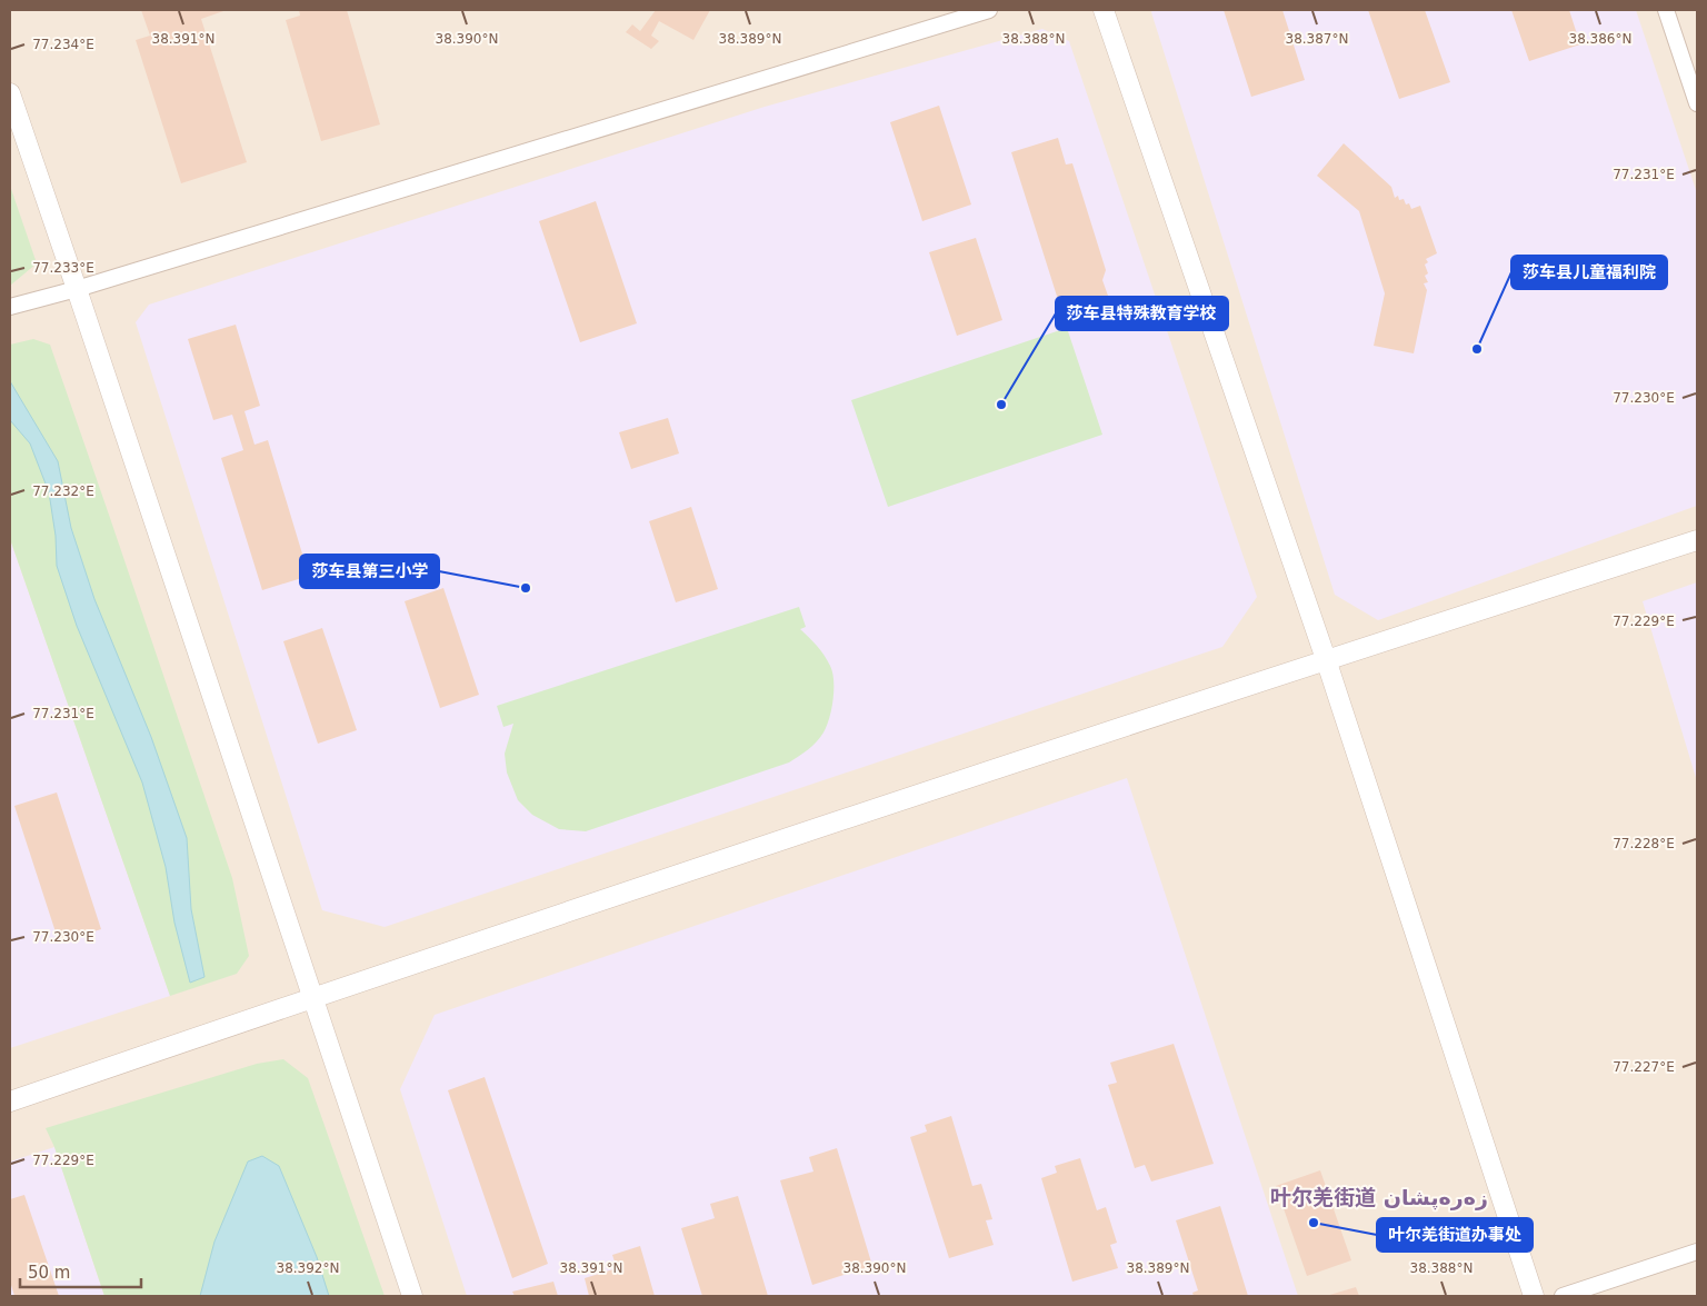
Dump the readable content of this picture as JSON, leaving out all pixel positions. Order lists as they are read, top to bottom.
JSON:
{
  "districts": ["叶尔羌街道 زەرەپشان"],
  "places": [
    "莎车县儿童福利院",
    "莎车县特殊教育学校",
    "莎车县第三小学",
    "叶尔羌街道办事处"
  ],
  "scale_bar": "50 m",
  "coordinates": [
    "38.391°N",
    "38.390°N",
    "38.389°N",
    "38.388°N",
    "38.387°N",
    "38.386°N",
    "77.234°E",
    "77.231°E",
    "77.233°E",
    "77.230°E",
    "77.232°E",
    "77.229°E",
    "77.228°E",
    "77.227°E",
    "38.392°N"
  ]
}
